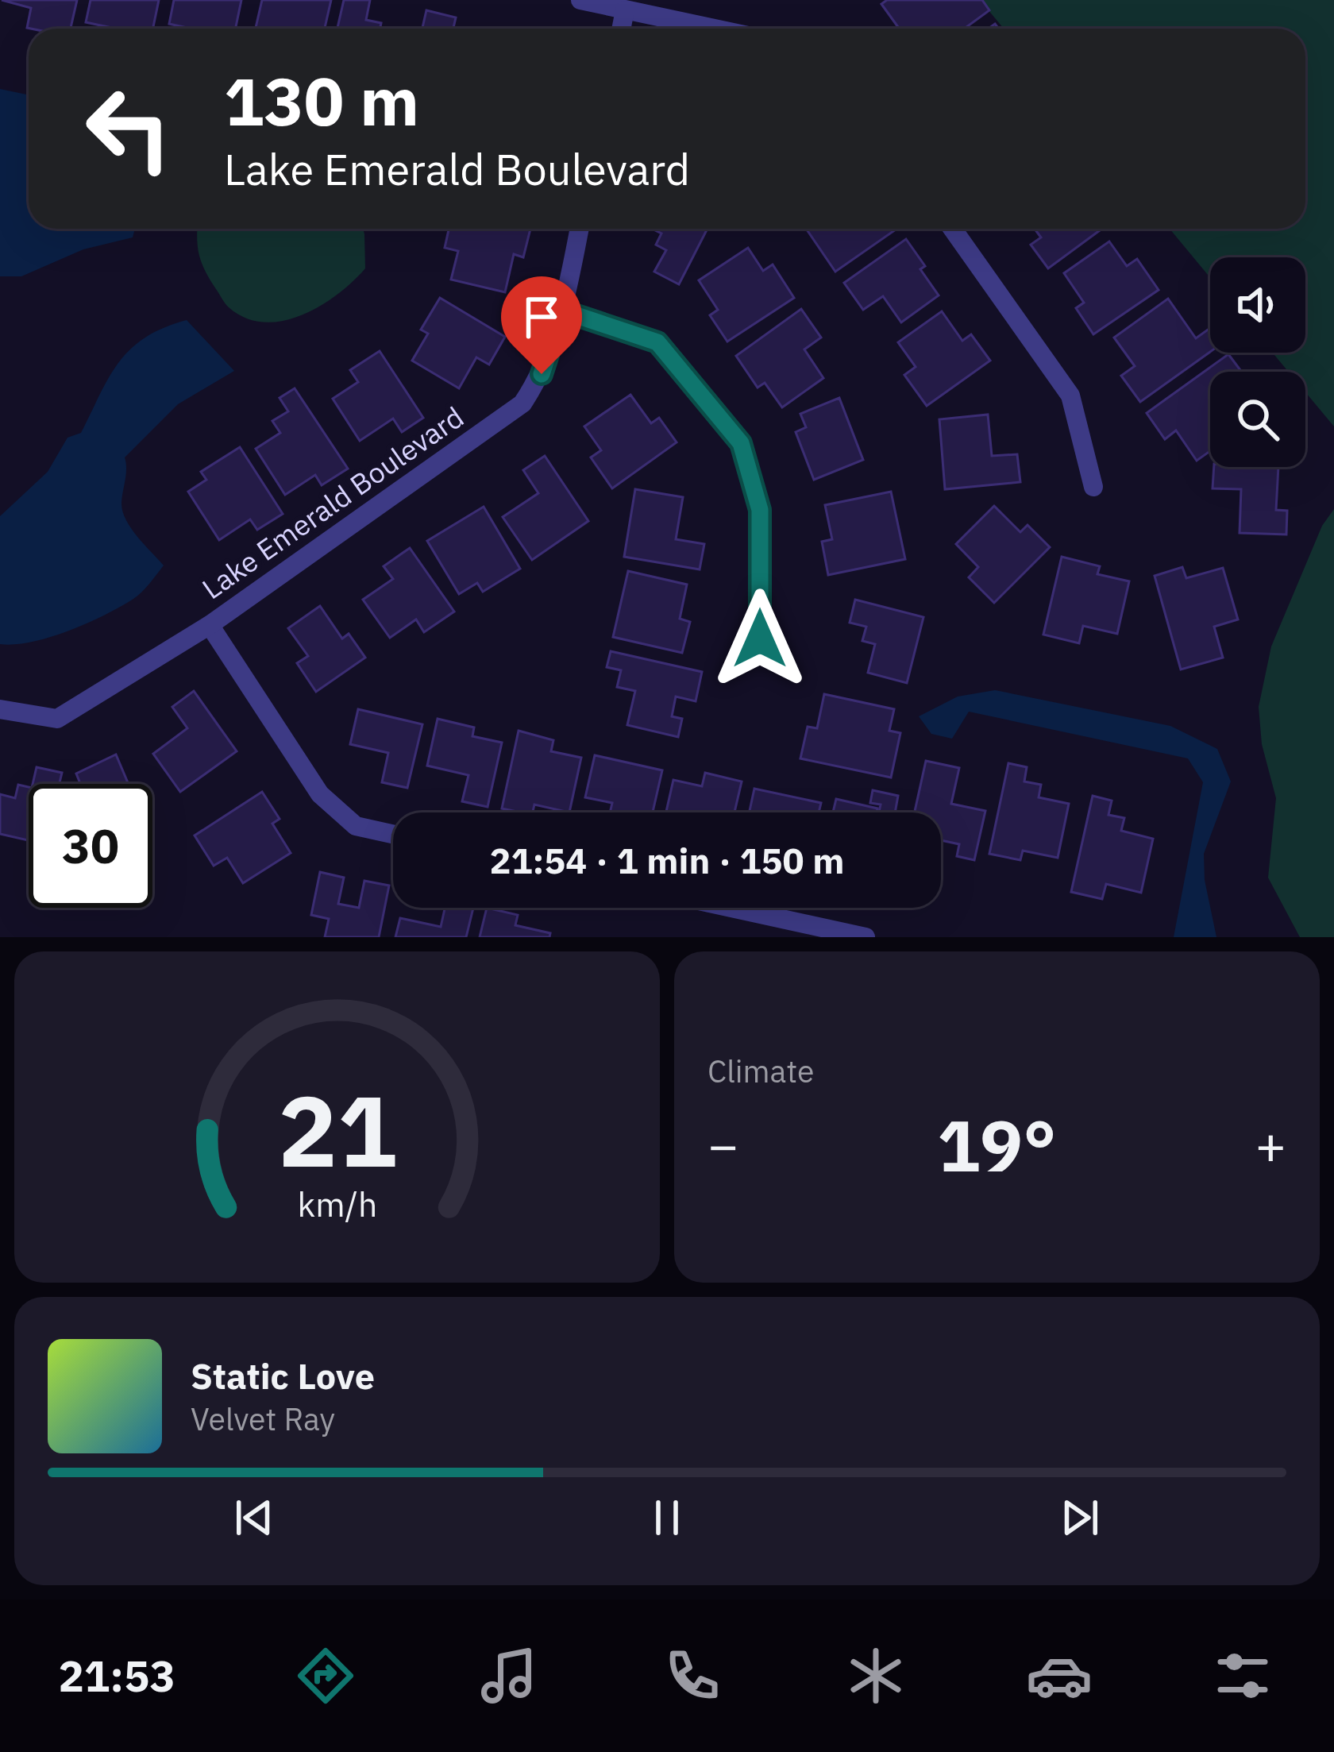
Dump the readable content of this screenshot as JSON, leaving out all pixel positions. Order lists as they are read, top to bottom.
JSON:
{
  "streets": {
    "street": ["Lake Emerald Boulevard"]
  },
  "page": {
    "turn": ["130 m", "Lake Emerald Boulevard"],
    "limit": "30",
    "trip": "21:54 · 1 min · 150 m",
    "tile": "Climate",
    "heat": ["−", "19°", "+"],
    "song": ["Static Love", "Velvet Ray"],
    "tabs": "21:53",
    "gauge": ["21", "km/h"]
  }
}
